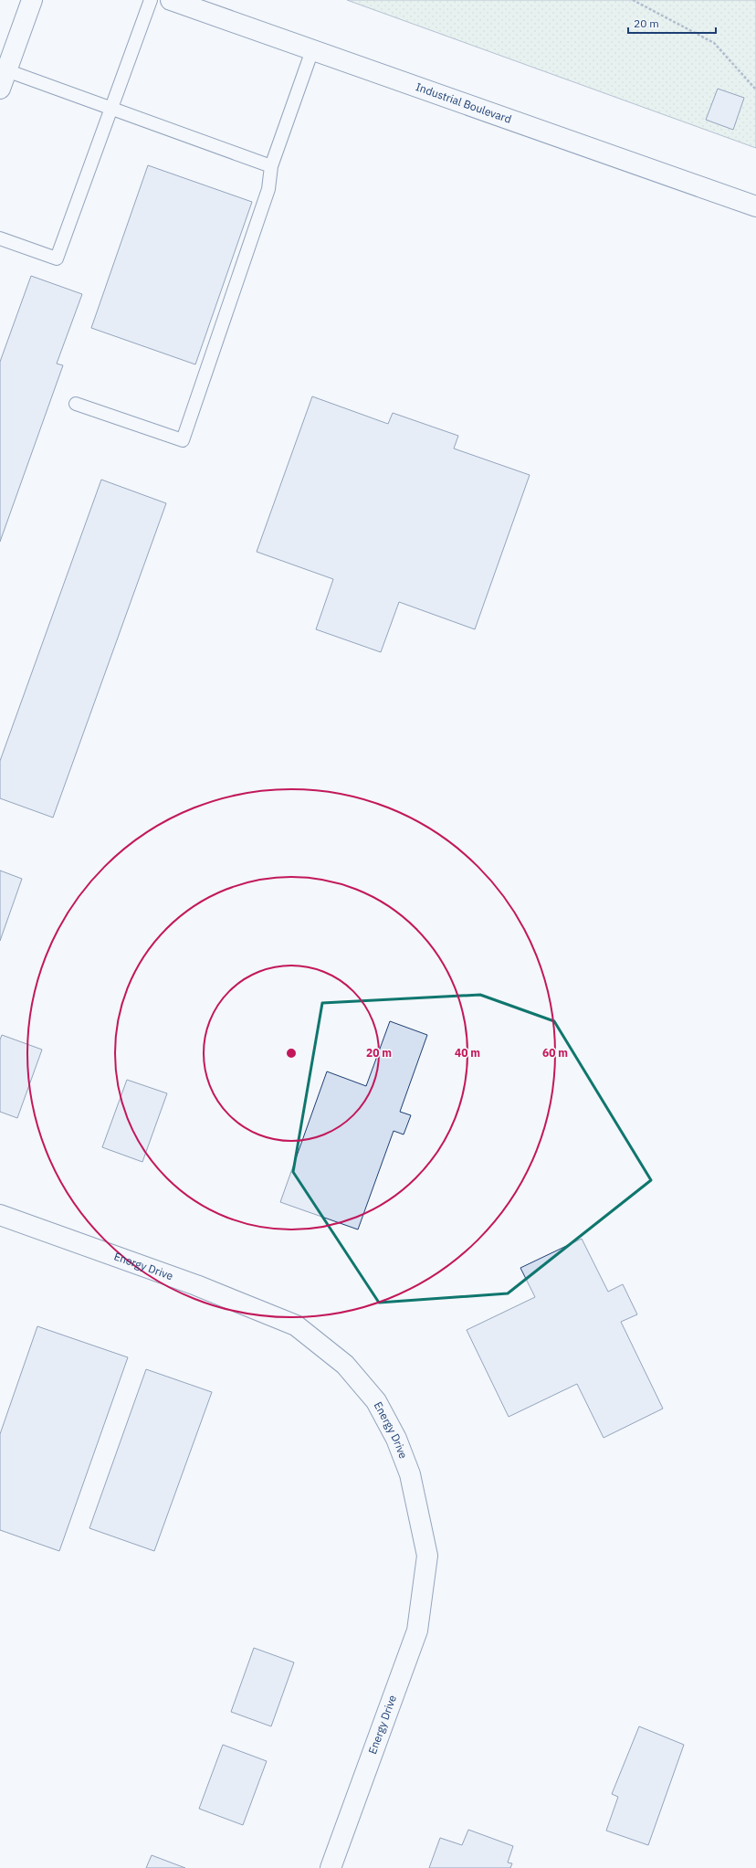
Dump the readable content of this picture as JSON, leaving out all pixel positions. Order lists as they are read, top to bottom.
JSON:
{
  "streets": {
    "street": ["Industrial Boulevard", "Energy Drive"]
  },
  "scale_bar": "20 m",
  "rings": ["20 m", "40 m", "60 m"]
}
